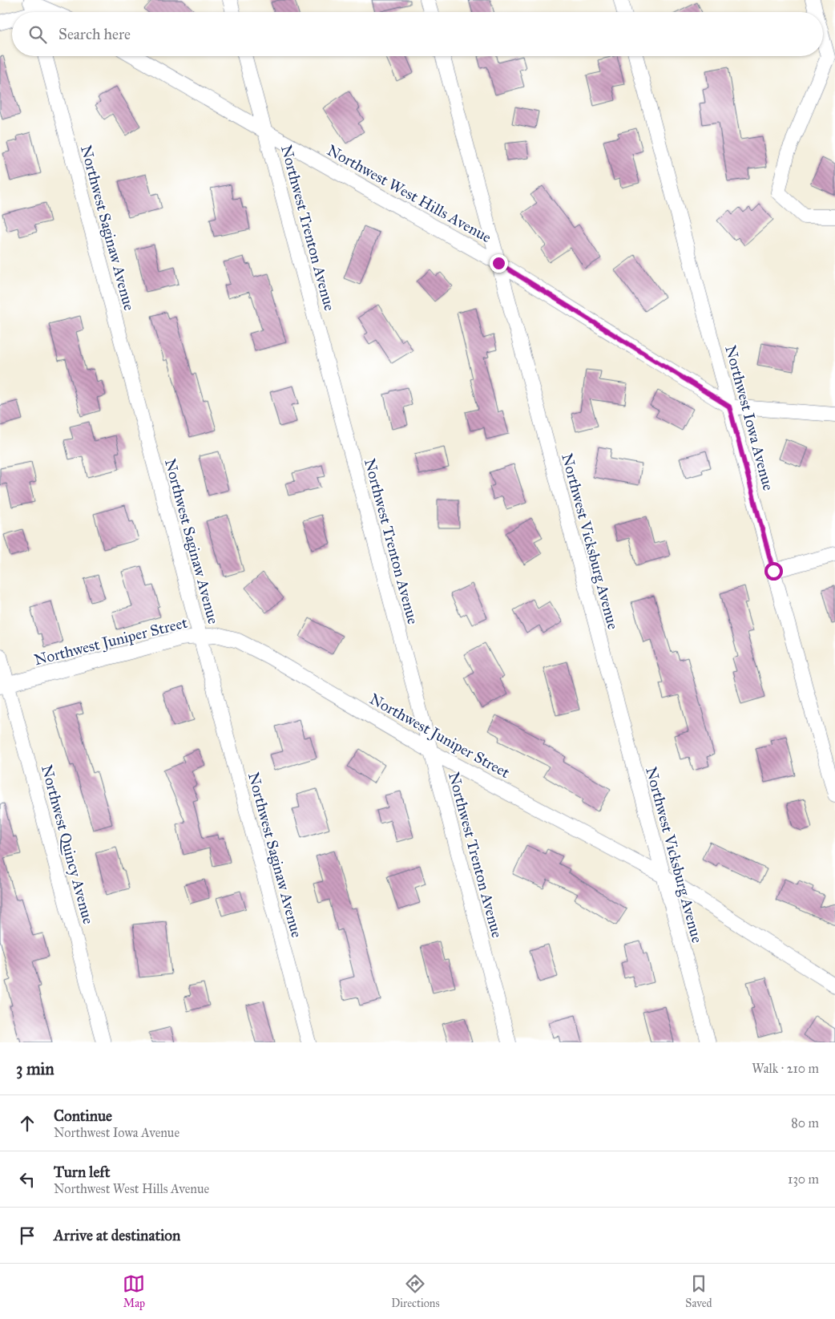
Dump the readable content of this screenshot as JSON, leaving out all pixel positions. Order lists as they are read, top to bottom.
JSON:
{
  "streets": {
    "street": [
      "Northwest West Hills Avenue",
      "Northwest Saginaw Avenue",
      "Northwest Trenton Avenue",
      "Northwest Iowa Avenue",
      "Northwest Vicksburg Avenue",
      "Northwest Juniper Street",
      "Northwest Quincy Avenue"
    ]
  },
  "crossings": [
    ["Northwest West Hills Avenue", "Northwest Trenton Avenue"],
    ["Northwest West Hills Avenue", "Northwest Iowa Avenue"],
    ["Northwest West Hills Avenue", "Northwest Vicksburg Avenue"],
    ["Northwest Saginaw Avenue", "Northwest Juniper Street"],
    ["Northwest Trenton Avenue", "Northwest Juniper Street"],
    ["Northwest Vicksburg Avenue", "Northwest Juniper Street"],
    ["Northwest Juniper Street", "Northwest Quincy Avenue"]
  ],
  "page": {
    "search": "Search here",
    "heading": ["3 min", "Walk · 210 m"],
    "list": [
      ["Continue", "Northwest Iowa Avenue", "80 m"],
      ["Turn left", "Northwest West Hills Avenue", "130 m"],
      "Arrive at destination"
    ],
    "nav": ["Map", "Directions", "Saved"]
  }
}
